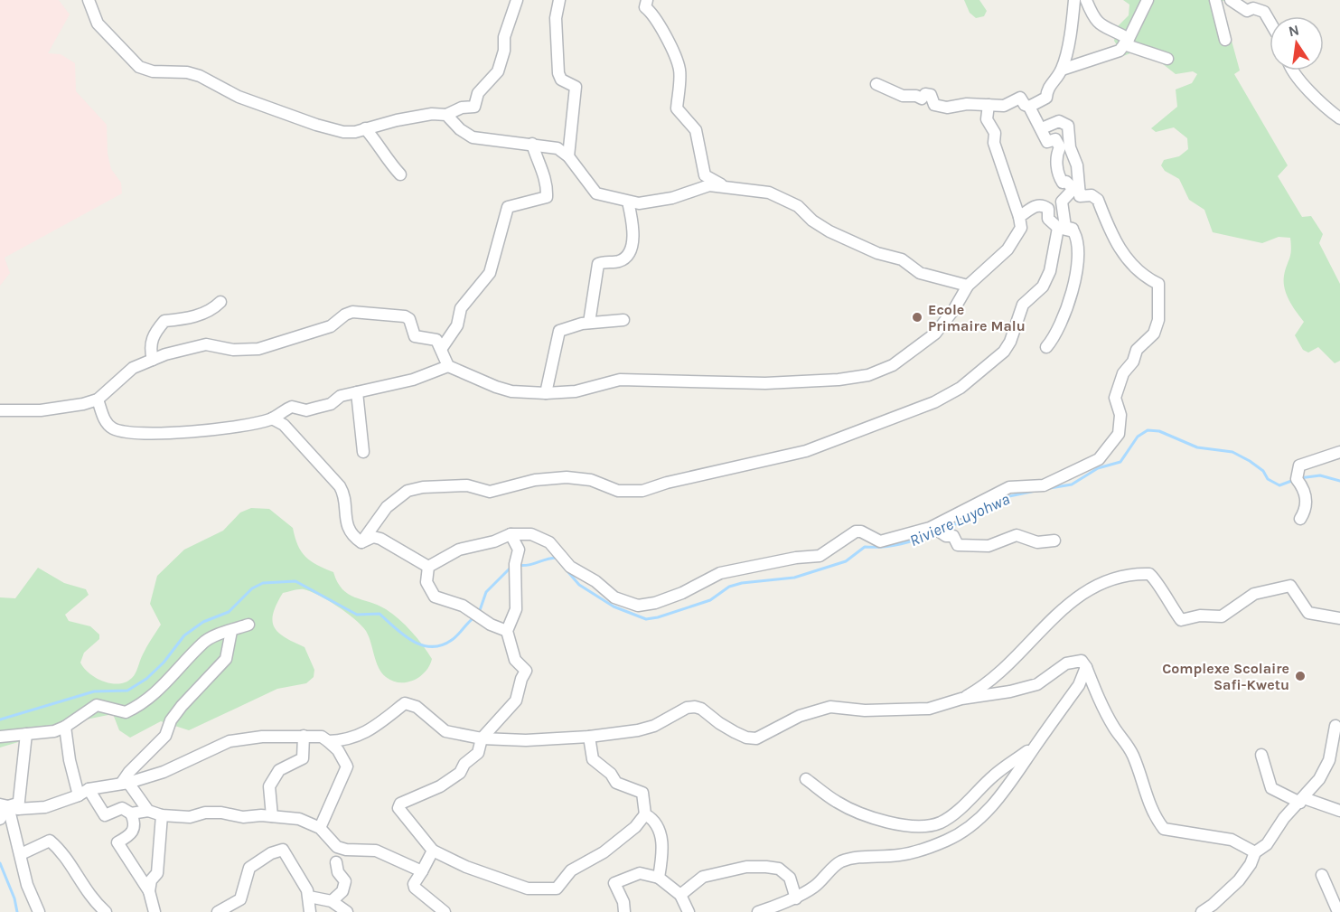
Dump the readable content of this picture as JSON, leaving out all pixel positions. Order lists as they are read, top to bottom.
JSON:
{
  "water": ["Riviere Luyohwa"],
  "places": ["Ecole Primaire Malu", "Complexe Scolaire Safi-Kwetu"],
  "north": "top"
}
